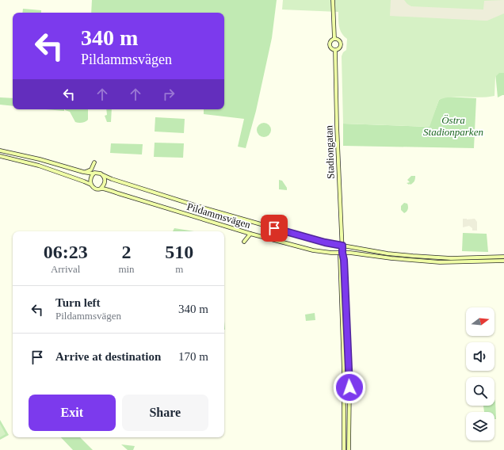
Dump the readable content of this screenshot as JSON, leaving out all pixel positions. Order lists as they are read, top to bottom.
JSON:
{
  "streets": {
    "main road": ["Stadiongatan", "Pildammsvägen"]
  },
  "crossings": [
    ["Stadiongatan", "Pildammsvägen"]
  ],
  "parks": ["Östra Stadionparken"],
  "north": "right",
  "page": {
    "turn": ["340 m", "Pildammsvägen"],
    "eta": [
      "06:23",
      "Arrival",
      "2",
      "min",
      "510",
      "m"
    ],
    "list": [
      {
        "name": "Turn left",
        "note": "Pildammsvägen",
        "value": "340 m"
      },
      {
        "name": "Arrive at destination",
        "value": "170 m"
      }
    ],
    "buttons": ["Exit", "Share"]
  }
}
